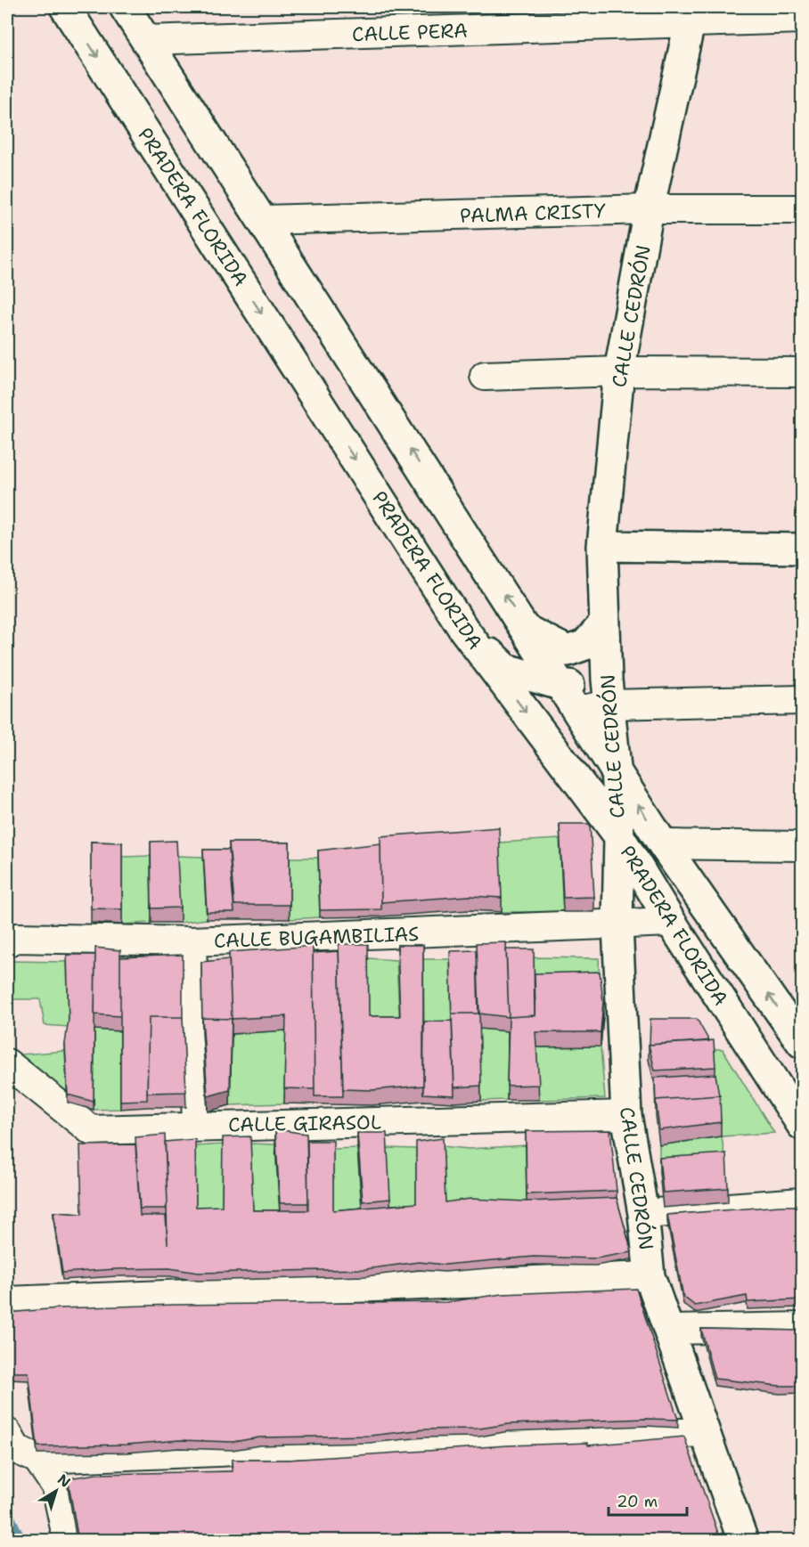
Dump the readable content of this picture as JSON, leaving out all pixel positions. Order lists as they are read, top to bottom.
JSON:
{
  "streets": {
    "main road": ["PRADERA FLORIDA", "CALLE CEDRÓN"],
    "street": [
      "CALLE PERA",
      "PALMA CRISTY",
      "CALLE BUGAMBILIAS",
      "CALLE GIRASOL"
    ]
  },
  "crossings": [
    ["CALLE PERA", "PRADERA FLORIDA"],
    ["CALLE PERA", "CALLE CEDRÓN"],
    ["PRADERA FLORIDA", "PALMA CRISTY"],
    ["PRADERA FLORIDA", "CALLE CEDRÓN"],
    ["PRADERA FLORIDA", "CALLE BUGAMBILIAS"],
    ["PALMA CRISTY", "CALLE CEDRÓN"],
    ["CALLE CEDRÓN", "CALLE BUGAMBILIAS"],
    ["CALLE CEDRÓN", "CALLE GIRASOL"]
  ],
  "scale_bar": "20 m",
  "north": "top right"
}
